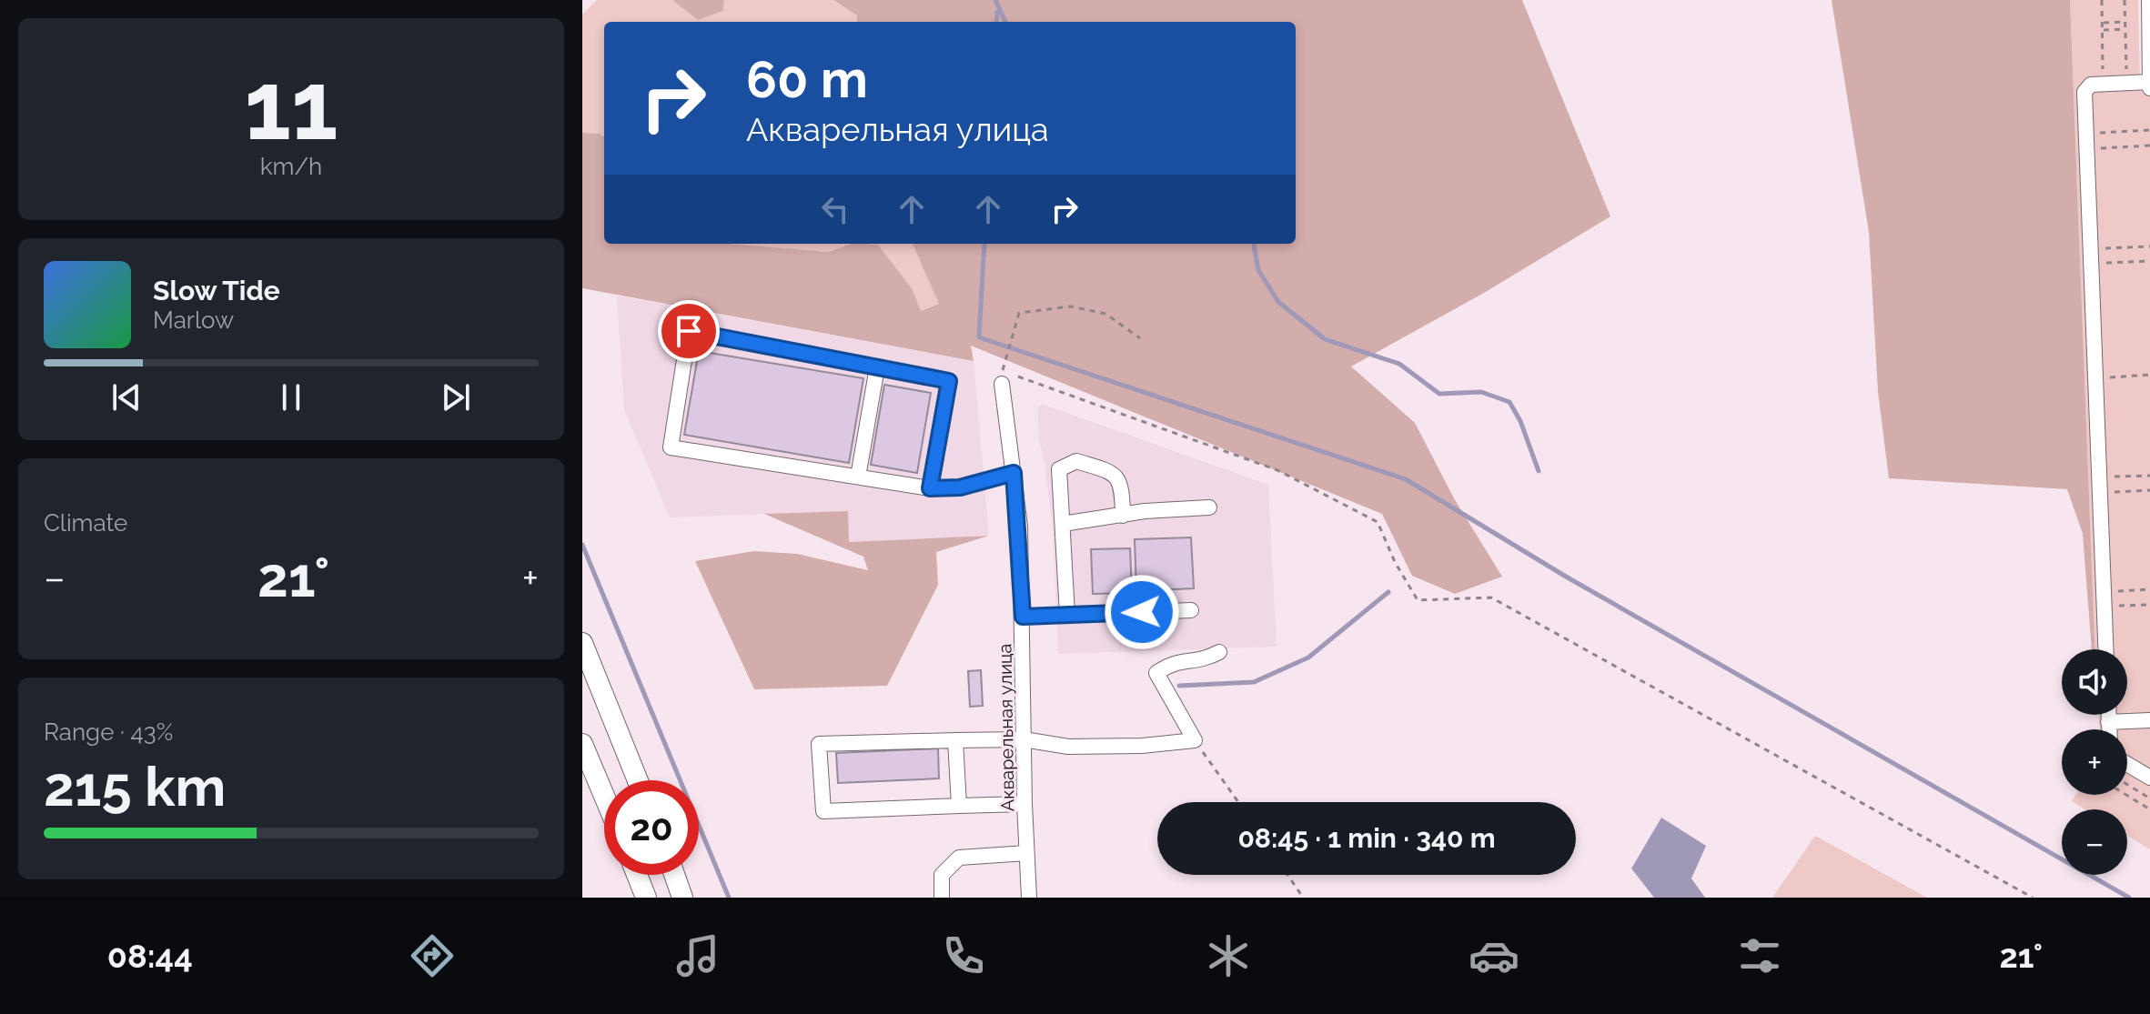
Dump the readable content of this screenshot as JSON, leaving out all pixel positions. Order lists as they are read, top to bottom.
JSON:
{
  "streets": {
    "street": ["Акварельная улица"]
  },
  "page": {
    "tile": [
      ["11", "km/h"],
      "Climate",
      ["Range · 43%", "215 km"]
    ],
    "turn": ["60 m", "Акварельная улица"],
    "song": ["Slow Tide", "Marlow"],
    "heat": ["−", "21°", "+"],
    "map_buttons": ["+", "−"],
    "limit": "20",
    "trip": "08:45 · 1 min · 340 m",
    "tabs": ["08:44", "21°"]
  }
}
